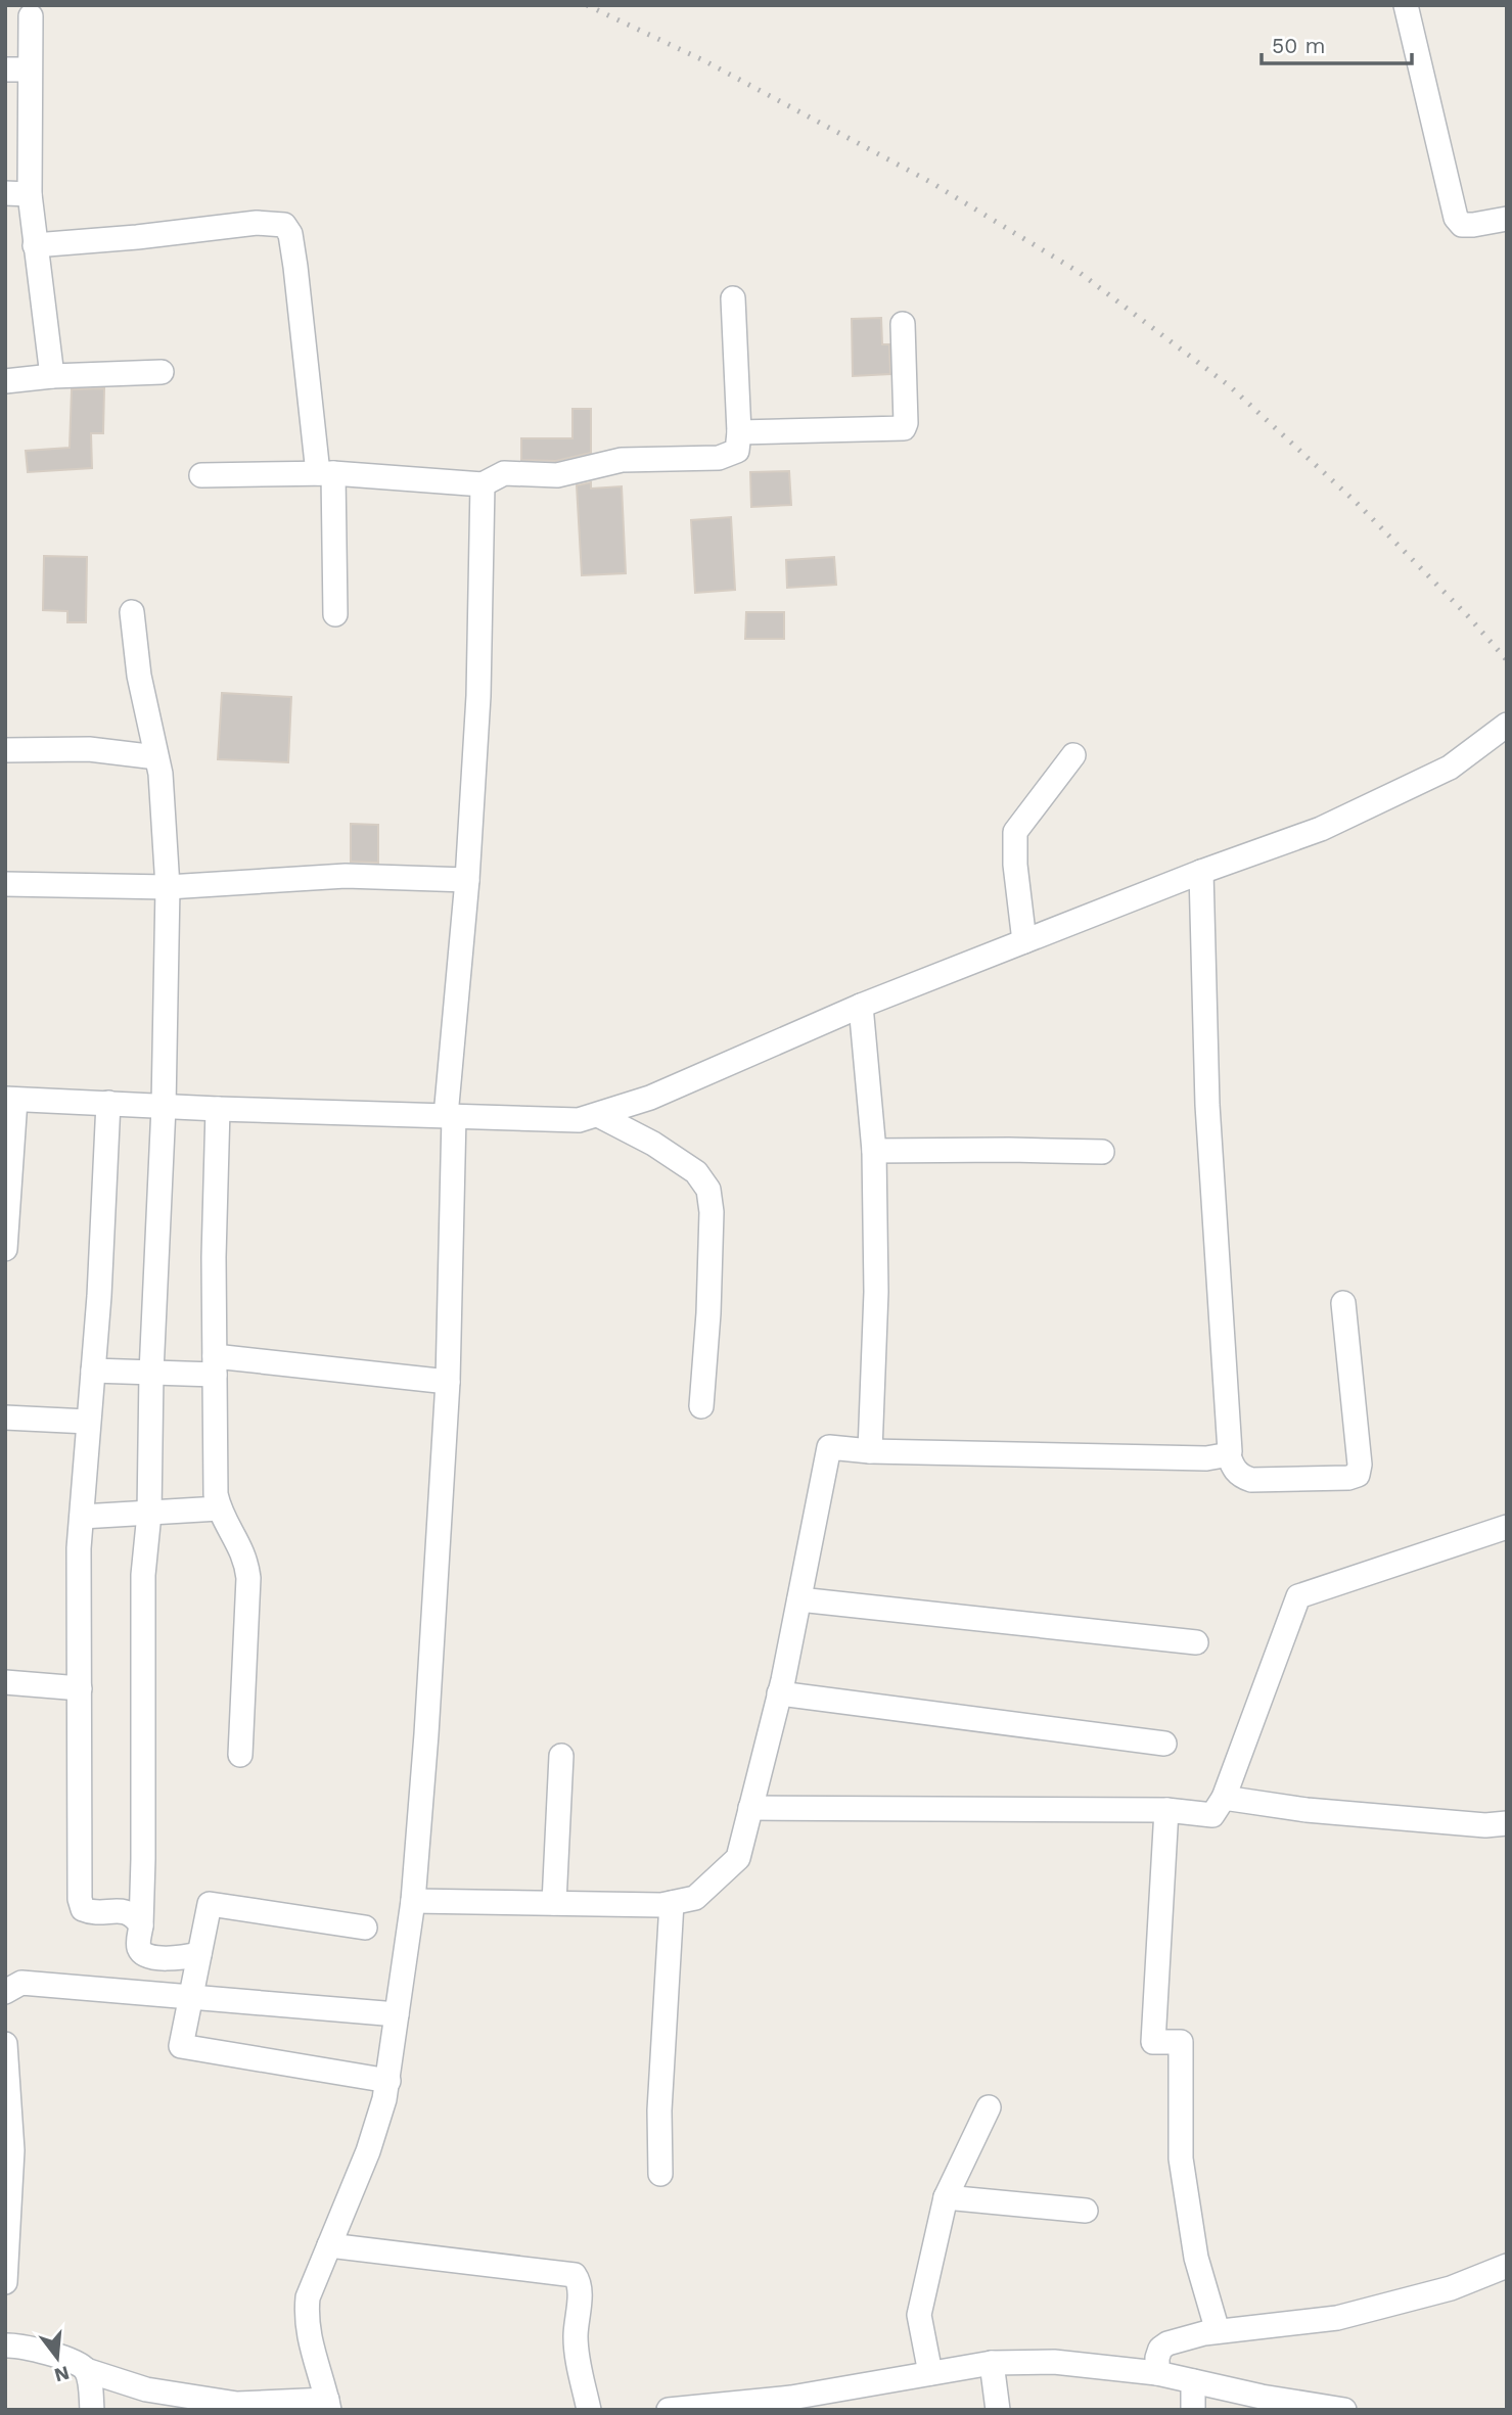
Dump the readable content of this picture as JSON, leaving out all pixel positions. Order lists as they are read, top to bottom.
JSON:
{
  "scale_bar": "50 m",
  "north": "bottom"
}
